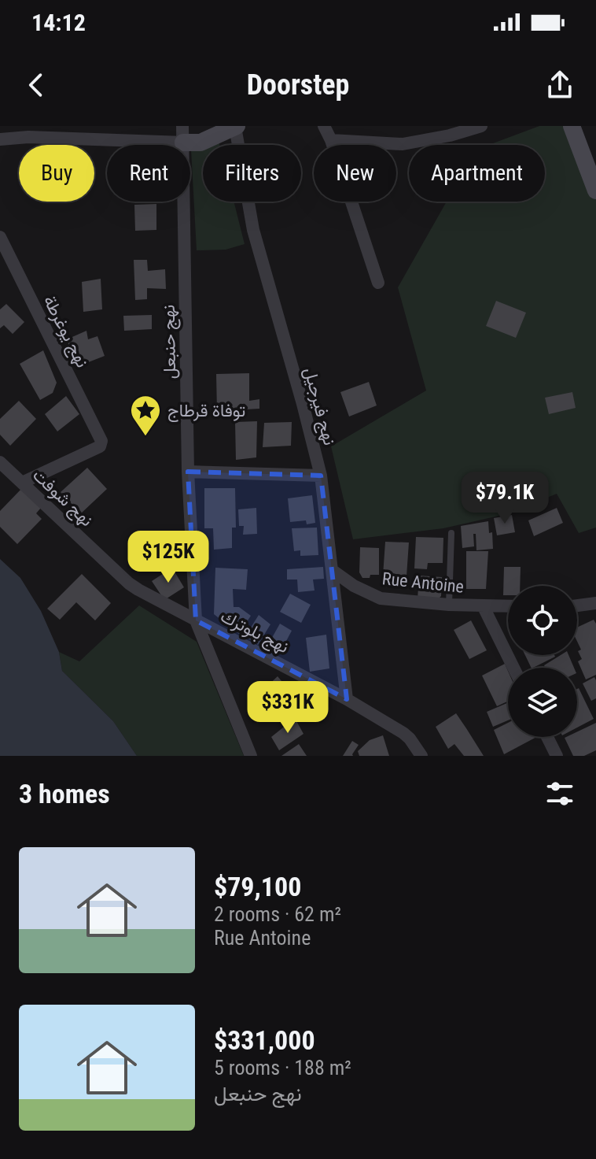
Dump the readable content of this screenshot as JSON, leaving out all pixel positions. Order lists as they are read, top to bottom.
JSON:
{
  "streets": {
    "street": [
      "نهج يوغرطة",
      "نهج حنبعل",
      "نهج فيرجيل",
      "نهج شوفت",
      "Rue Antoine",
      "نهج بلوترك"
    ]
  },
  "crossings": [
    ["نهج يوغرطة", "نهج شوفت"],
    ["نهج حنبعل", "نهج شوفت"],
    ["نهج حنبعل", "نهج بلوترك"],
    ["نهج فيرجيل", "Rue Antoine"],
    ["نهج فيرجيل", "نهج بلوترك"],
    ["نهج شوفت", "نهج بلوترك"]
  ],
  "places": {
    "place": ["توفاة قرطاج"]
  },
  "page": {
    "status": "14:12",
    "header": "Doorstep",
    "chip": [
      "Buy",
      "Rent",
      "Filters",
      "New",
      "Apartment"
    ],
    "price": ["$79.1K", "$125K", "$331K"],
    "heading": "3 homes",
    "list": [
      {
        "name": "$79,100",
        "note": "2 rooms · 62 m² · Rue Antoine"
      },
      {
        "name": "$331,000",
        "note": "5 rooms · 188 m² · نهج حنبعل"
      }
    ]
  }
}
